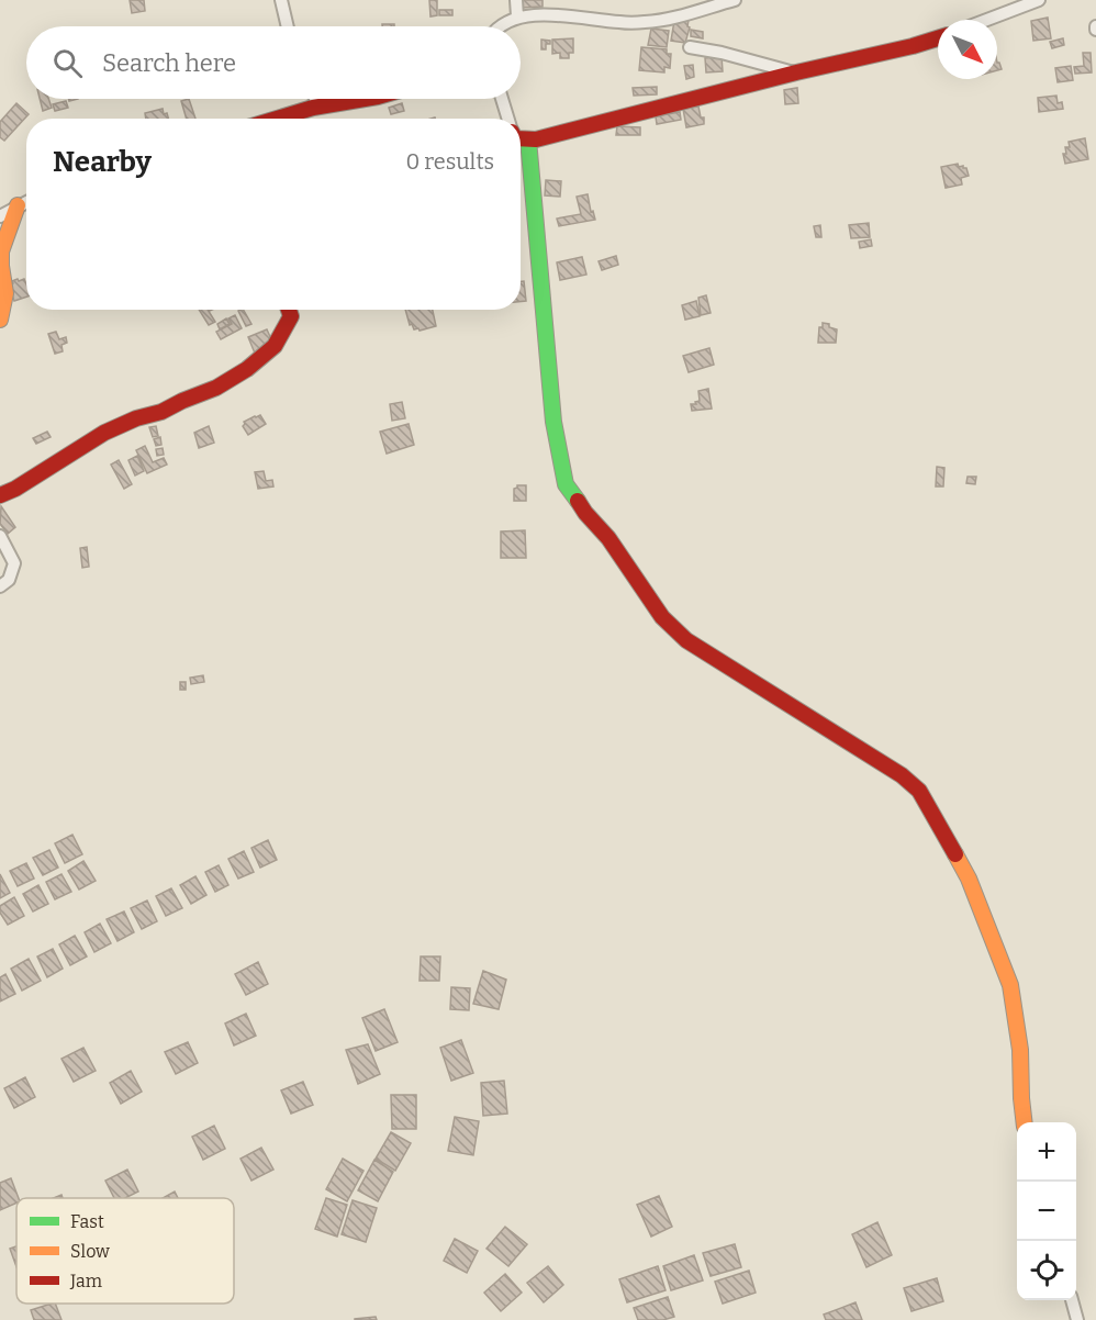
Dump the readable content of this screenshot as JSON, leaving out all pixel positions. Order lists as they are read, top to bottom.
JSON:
{
  "legend": ["Fast", "Slow", "Jam"],
  "north": "bottom right",
  "page": {
    "search": "Search here",
    "heading": ["Nearby", "0 results"],
    "map_buttons": ["+", "−"]
  }
}
